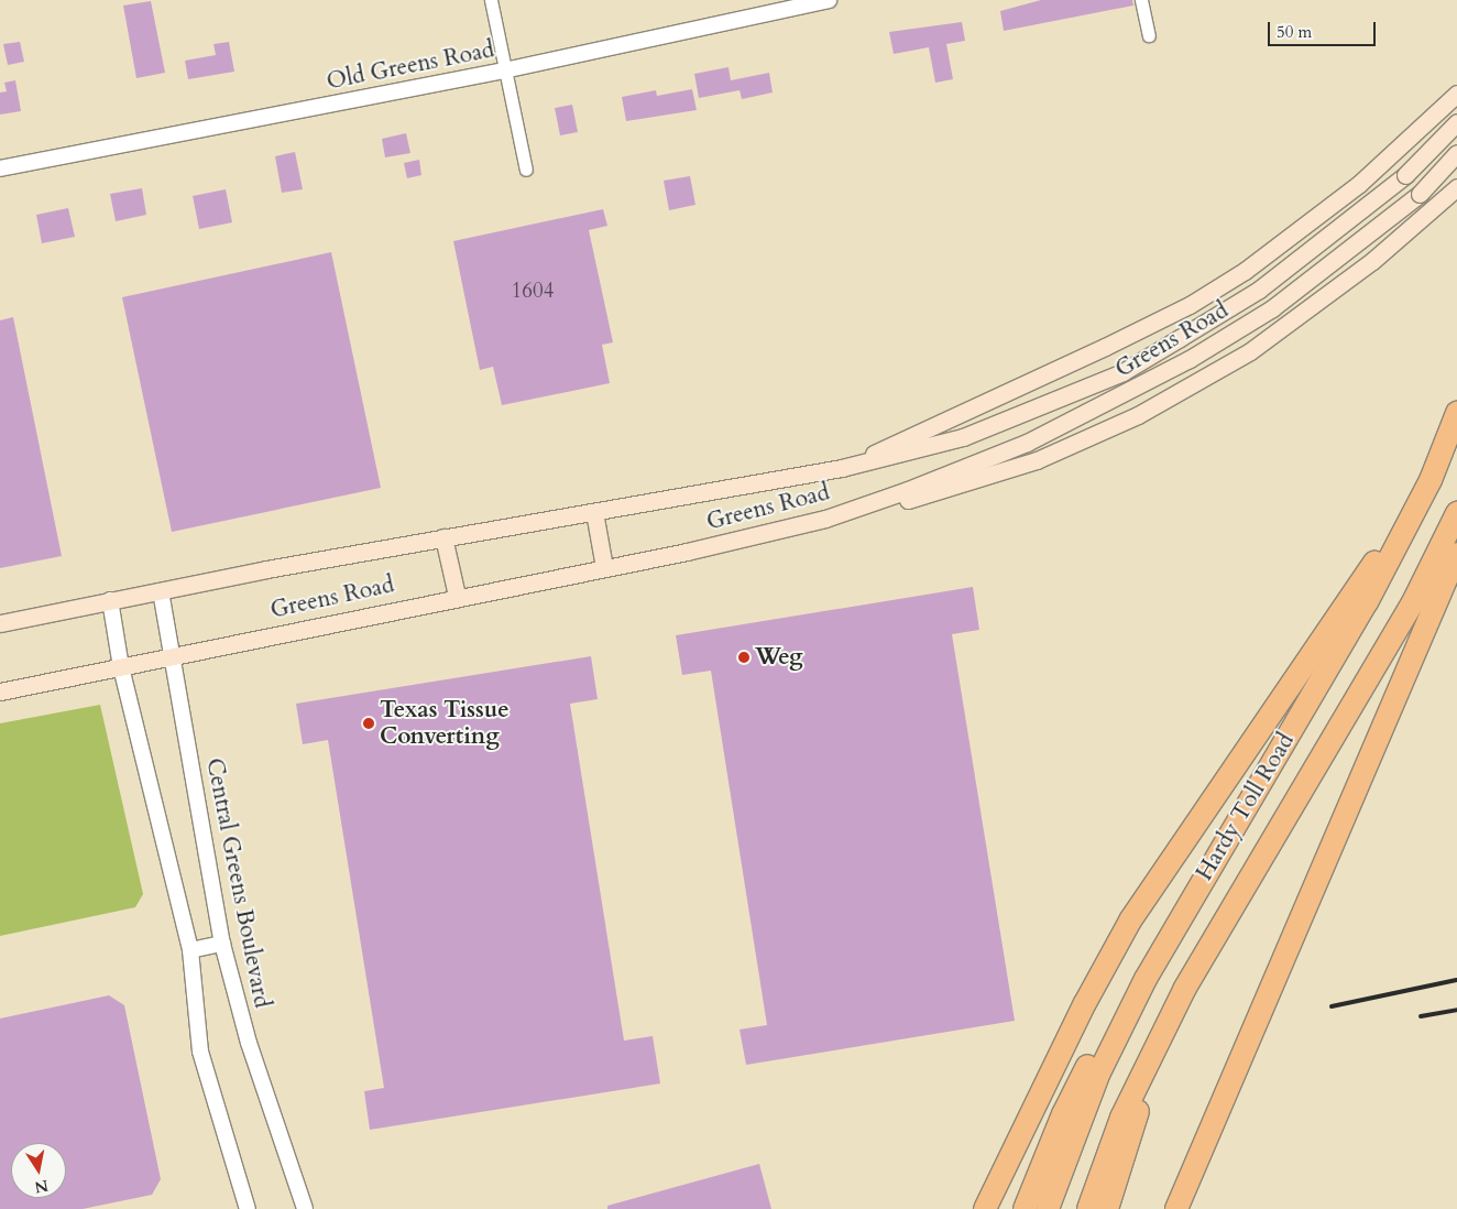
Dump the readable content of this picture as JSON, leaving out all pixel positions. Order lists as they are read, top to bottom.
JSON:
{
  "streets": {
    "highway": ["Hardy Toll Road"],
    "main road": ["Greens Road"],
    "street": ["Old Greens Road", "Central Greens Boulevard"]
  },
  "crossings": [
    ["Greens Road", "Central Greens Boulevard"]
  ],
  "places": ["Weg", "Texas Tissue Converting"],
  "house_numbers": ["1604"],
  "scale_bar": "50 m",
  "north": "bottom"
}
